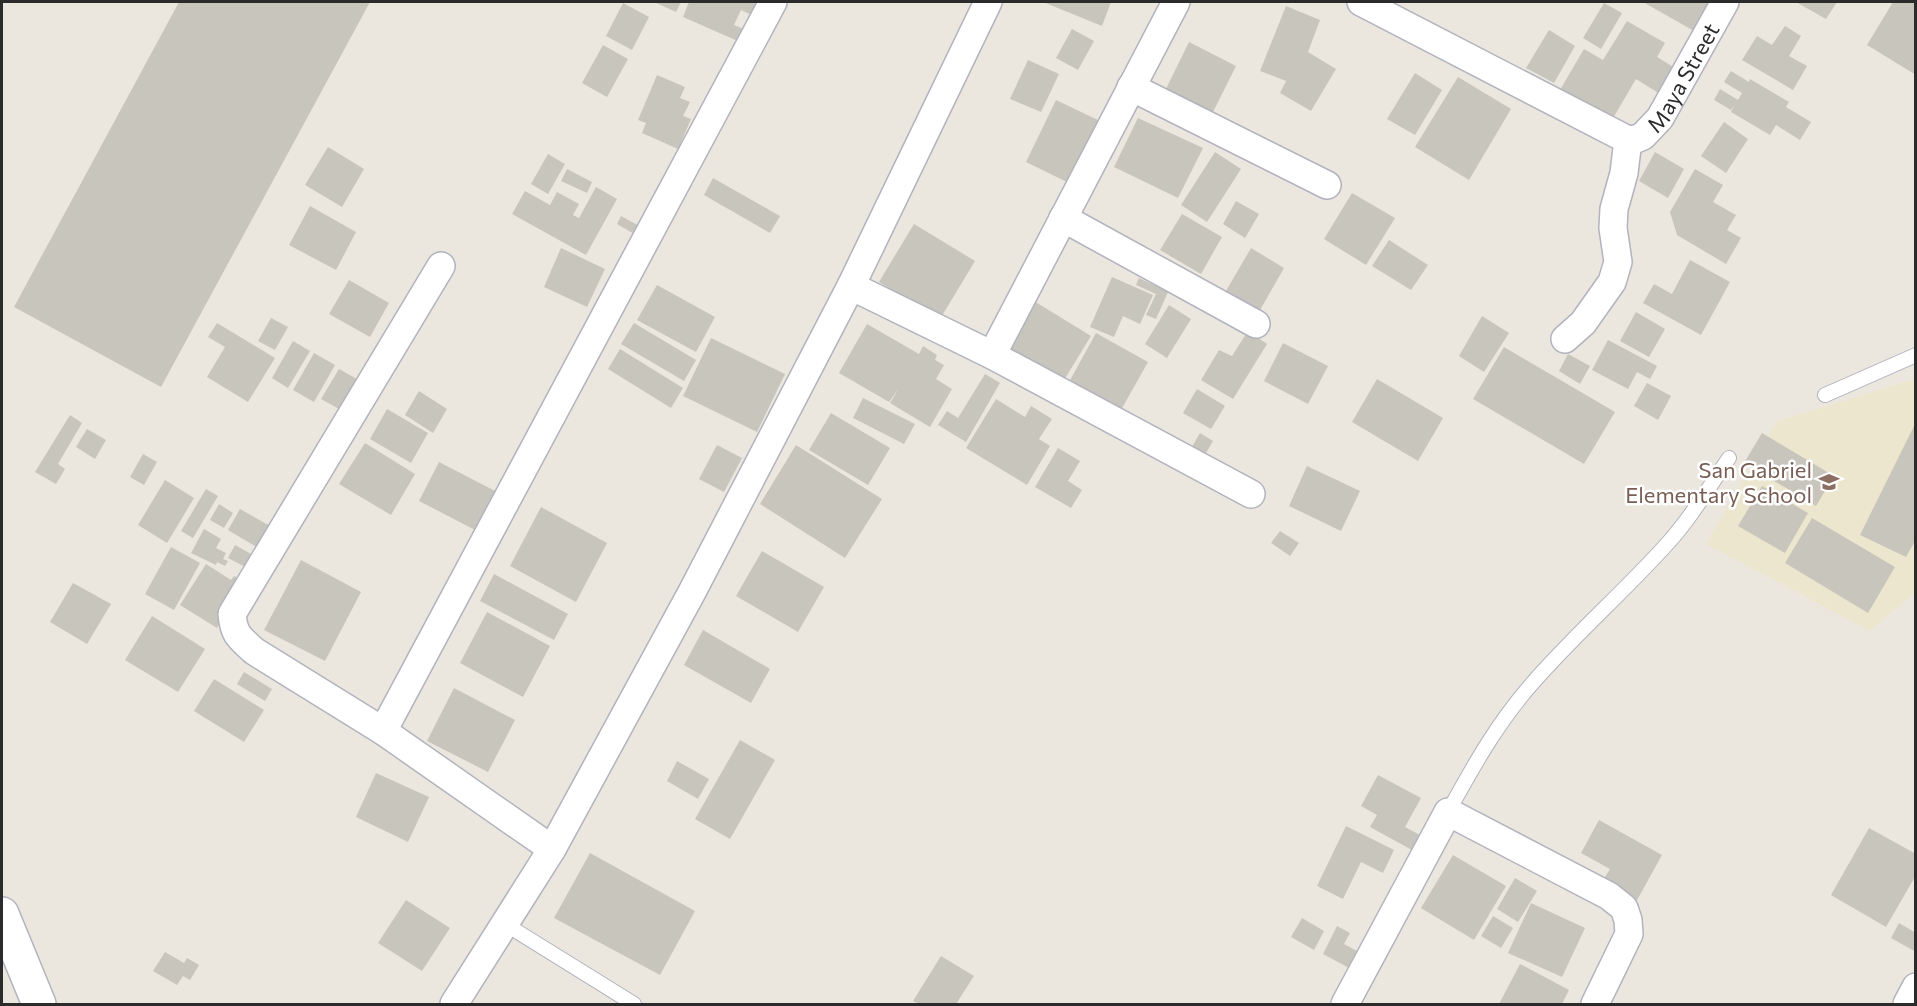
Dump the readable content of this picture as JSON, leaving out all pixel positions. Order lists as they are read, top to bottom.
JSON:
{
  "streets": {
    "street": ["Maya Street"]
  },
  "places": {
    "school or university": ["San Gabriel Elementary School"]
  }
}
